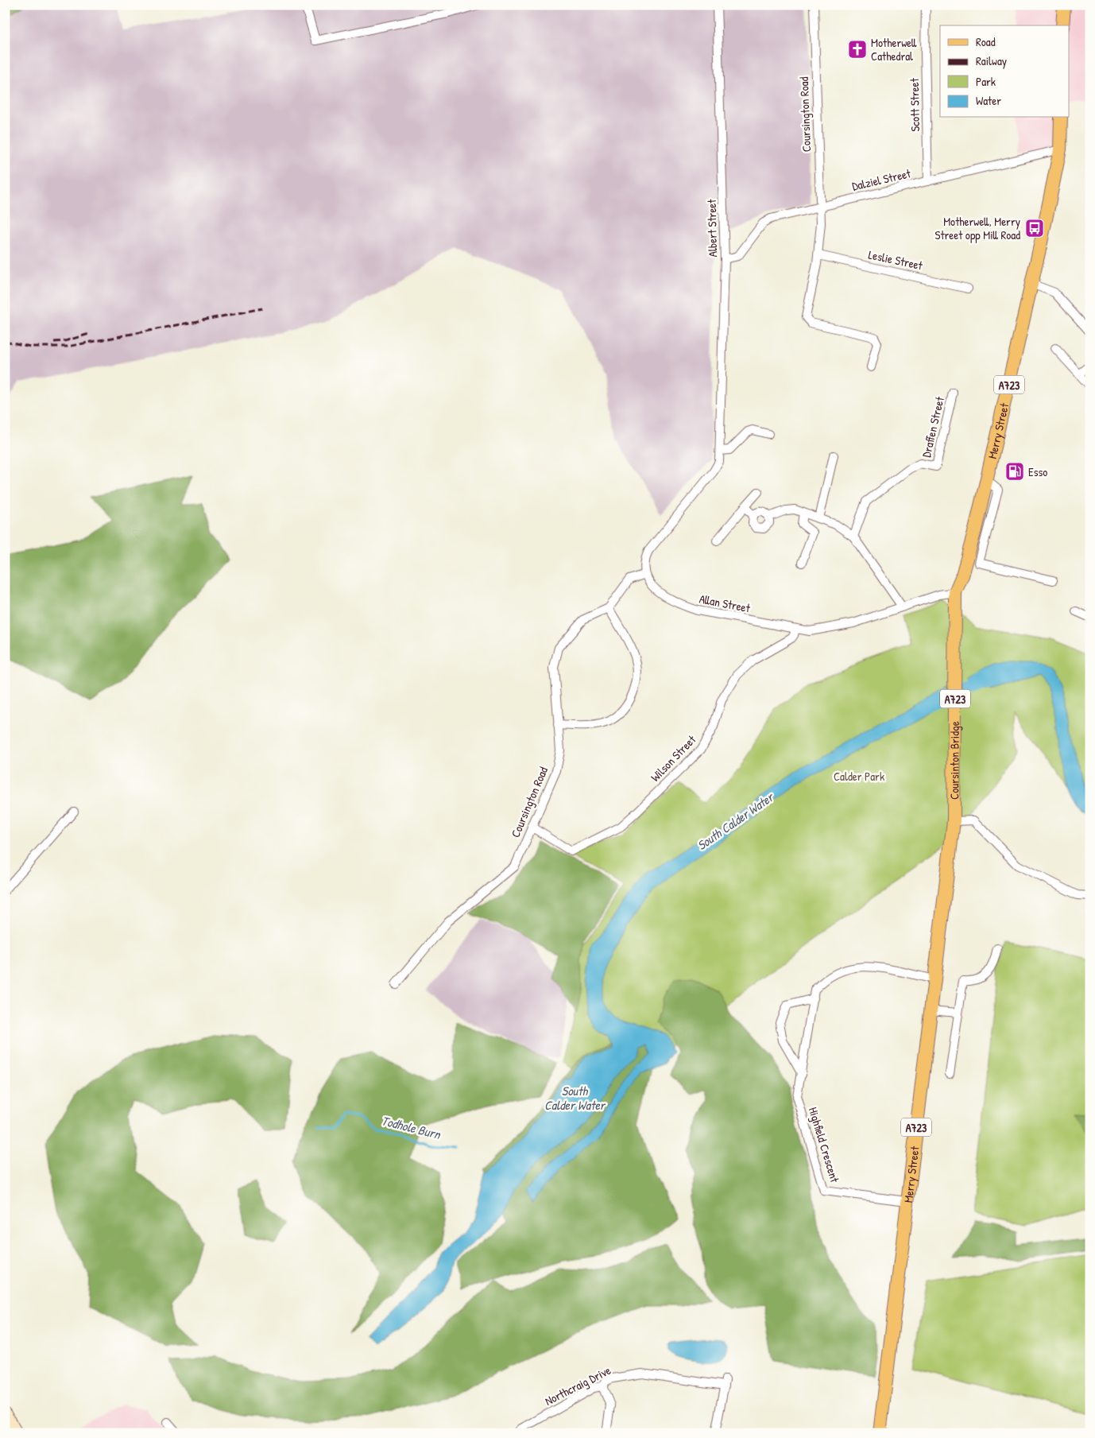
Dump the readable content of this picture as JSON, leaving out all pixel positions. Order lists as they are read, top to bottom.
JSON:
{
  "streets": {
    "main road": ["A723", "Merry Street", "Coursinton Bridge"],
    "street": [
      "Scott Street",
      "Coursington Road",
      "Dalziel Street",
      "Albert Street",
      "Leslie Street",
      "Draffen Street",
      "Allan Street",
      "Wilson Street",
      "Highfield Crescent",
      "Northcraig Drive"
    ]
  },
  "crossings": [
    ["Scott Street", "Dalziel Street"],
    ["Coursington Road", "Dalziel Street"],
    ["Coursington Road", "Leslie Street"],
    ["Coursington Road", "Allan Street"],
    ["Coursington Road", "Wilson Street"],
    ["Dalziel Street", "Albert Street"],
    ["Dalziel Street", "Merry Street"],
    ["Merry Street", "Allan Street"],
    ["Merry Street", "Coursinton Bridge"],
    ["Merry Street", "Highfield Crescent"],
    ["Allan Street", "Wilson Street"]
  ],
  "water": ["South Calder Water", "Todhole Burn"],
  "parks": ["Calder Park"],
  "places": {
    "church": ["Motherwell Cathedral"],
    "bus stop": ["Motherwell, Merry Street opp Mill Road"],
    "fuel station": ["Esso"]
  },
  "legend": [
    "Road",
    "Railway",
    "Park",
    "Water"
  ]
}
